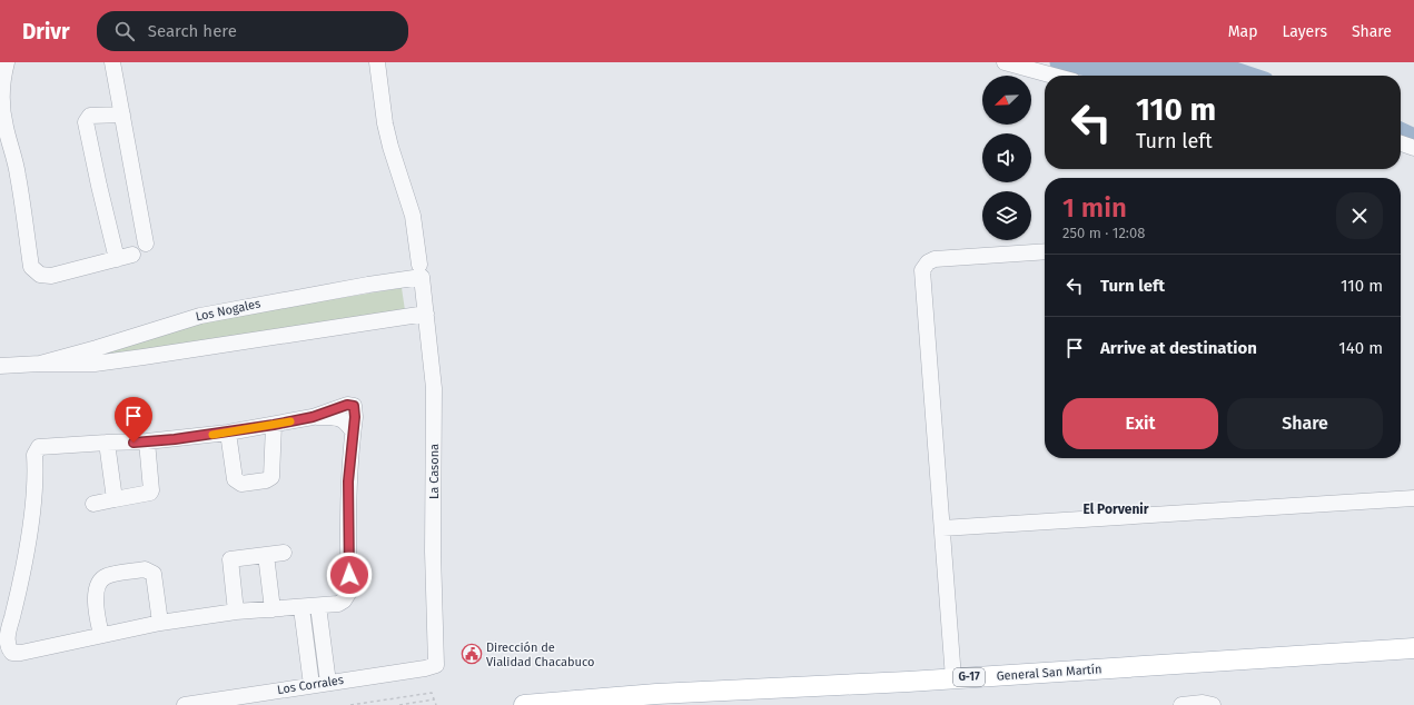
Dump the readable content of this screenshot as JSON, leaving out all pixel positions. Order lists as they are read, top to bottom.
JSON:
{
  "streets": {
    "main road": ["General San Martín", "G-17"],
    "street": ["Los Nogales", "La Casona", "Los Corrales"]
  },
  "crossings": [
    ["Los Nogales", "La Casona"],
    ["La Casona", "Los Corrales"]
  ],
  "districts": ["El Porvenir"],
  "places": {
    "public building": ["Dirección de Vialidad Chacabuco"]
  },
  "north": "bottom left",
  "page": {
    "header": "Drivr",
    "search": "Search here",
    "nav": ["Map", "Layers", "Share"],
    "turn": ["110 m", "Turn left"],
    "heading": ["1 min", "250 m · 12:08"],
    "list": [
      {
        "name": "Turn left",
        "value": "110 m"
      },
      {
        "name": "Arrive at destination",
        "value": "140 m"
      }
    ],
    "buttons": ["Exit", "Share"]
  }
}
